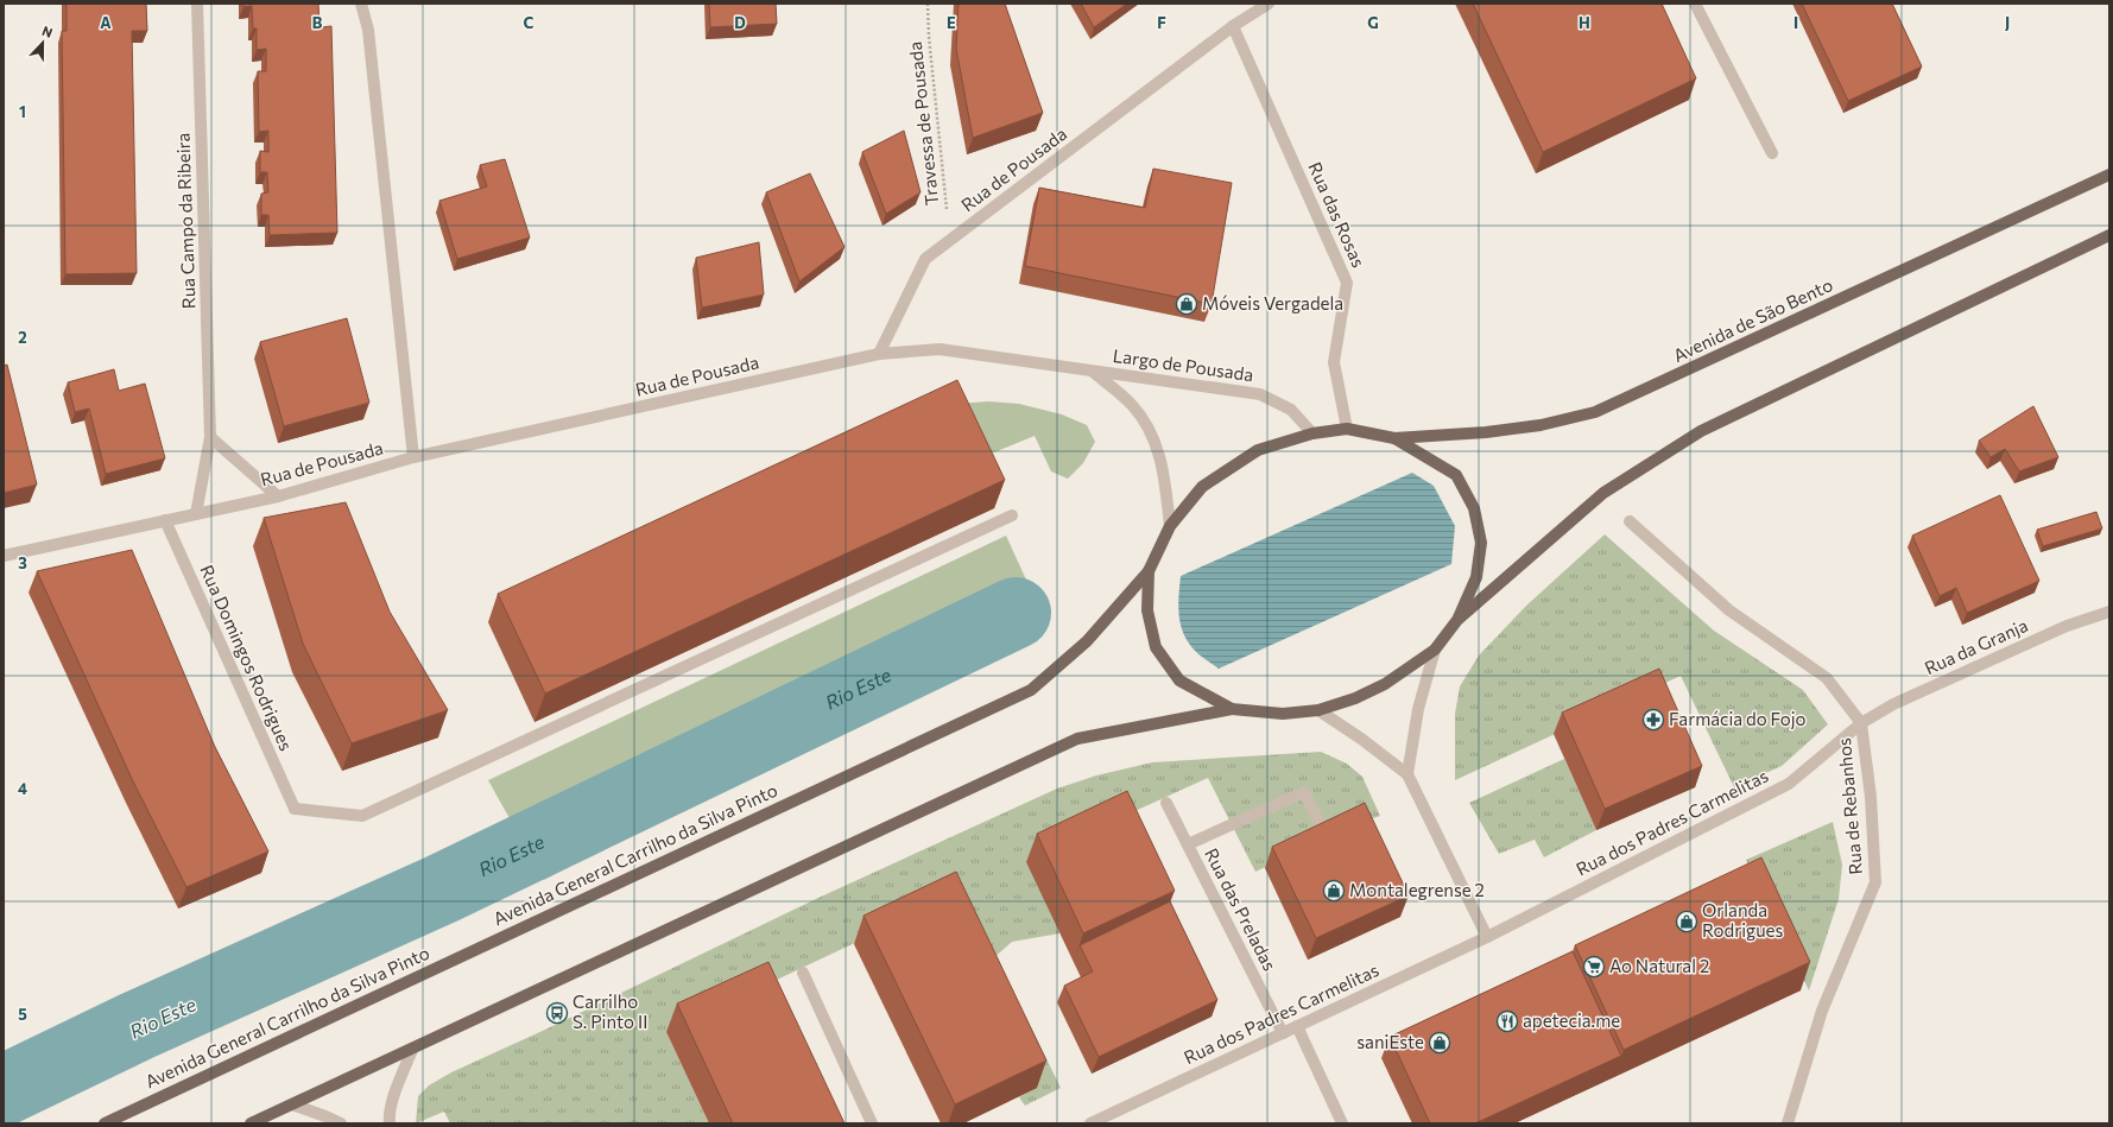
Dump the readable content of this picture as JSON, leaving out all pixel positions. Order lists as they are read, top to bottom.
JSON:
{
  "streets": {
    "main road": ["Avenida de São Bento", "Avenida General Carrilho da Silva Pinto"],
    "street": [
      "Rua de Pousada",
      "Rua das Rosas",
      "Rua Campo da Ribeira",
      "Largo de Pousada",
      "Rua da Granja",
      "Rua Domingos Rodrigues",
      "Rua de Rebanhos",
      "Rua dos Padres Carmelitas",
      "Rua das Preladas"
    ],
    "path": ["Travessa de Pousada"]
  },
  "crossings": [
    ["Travessa de Pousada", "Rua de Pousada"],
    ["Rua de Pousada", "Rua das Rosas"],
    ["Rua de Pousada", "Rua Campo da Ribeira"],
    ["Rua de Pousada", "Largo de Pousada"],
    ["Rua de Pousada", "Rua Domingos Rodrigues"],
    ["Rua das Rosas", "Avenida de São Bento"],
    ["Avenida de São Bento", "Largo de Pousada"],
    ["Avenida de São Bento", "Avenida General Carrilho da Silva Pinto"],
    ["Rua da Granja", "Rua de Rebanhos"],
    ["Rua da Granja", "Rua dos Padres Carmelitas"],
    ["Rua de Rebanhos", "Rua dos Padres Carmelitas"],
    ["Rua dos Padres Carmelitas", "Rua das Preladas"]
  ],
  "water": ["Rio Este"],
  "places": {
    "shop": [
      "Móveis Vergadela",
      "Montalegrense 2",
      "Orlanda Rodrigues",
      "saniEste"
    ],
    "pharmacy": ["Farmácia do Fojo"],
    "supermarket": ["Ao Natural 2"],
    "bus stop": ["Carrilho S. Pinto II"],
    "restaurant": ["apetecia.me"]
  },
  "north": "top",
  "grid": {
    "columns": [
      "A",
      "B",
      "C",
      "D",
      "E",
      "F",
      "G",
      "H",
      "I",
      "J"
    ],
    "rows": [
      "1",
      "2",
      "3",
      "4",
      "5"
    ]
  }
}
